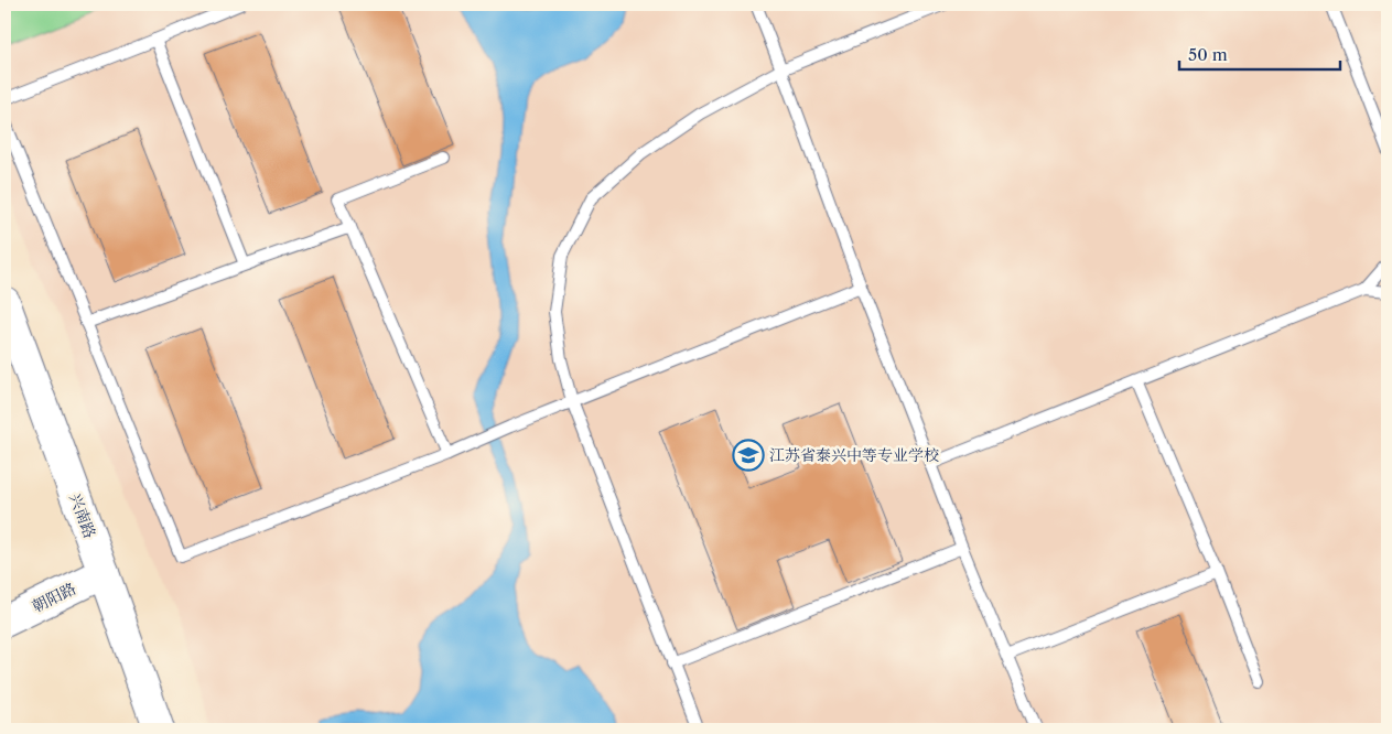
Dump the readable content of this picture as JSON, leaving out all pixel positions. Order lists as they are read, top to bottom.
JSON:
{
  "streets": {
    "street": ["兴南路", "朝阳路"]
  },
  "crossings": [
    ["兴南路", "朝阳路"]
  ],
  "places": {
    "school or university": ["江苏省泰兴中等专业学校"]
  },
  "scale_bar": "50 m"
}
